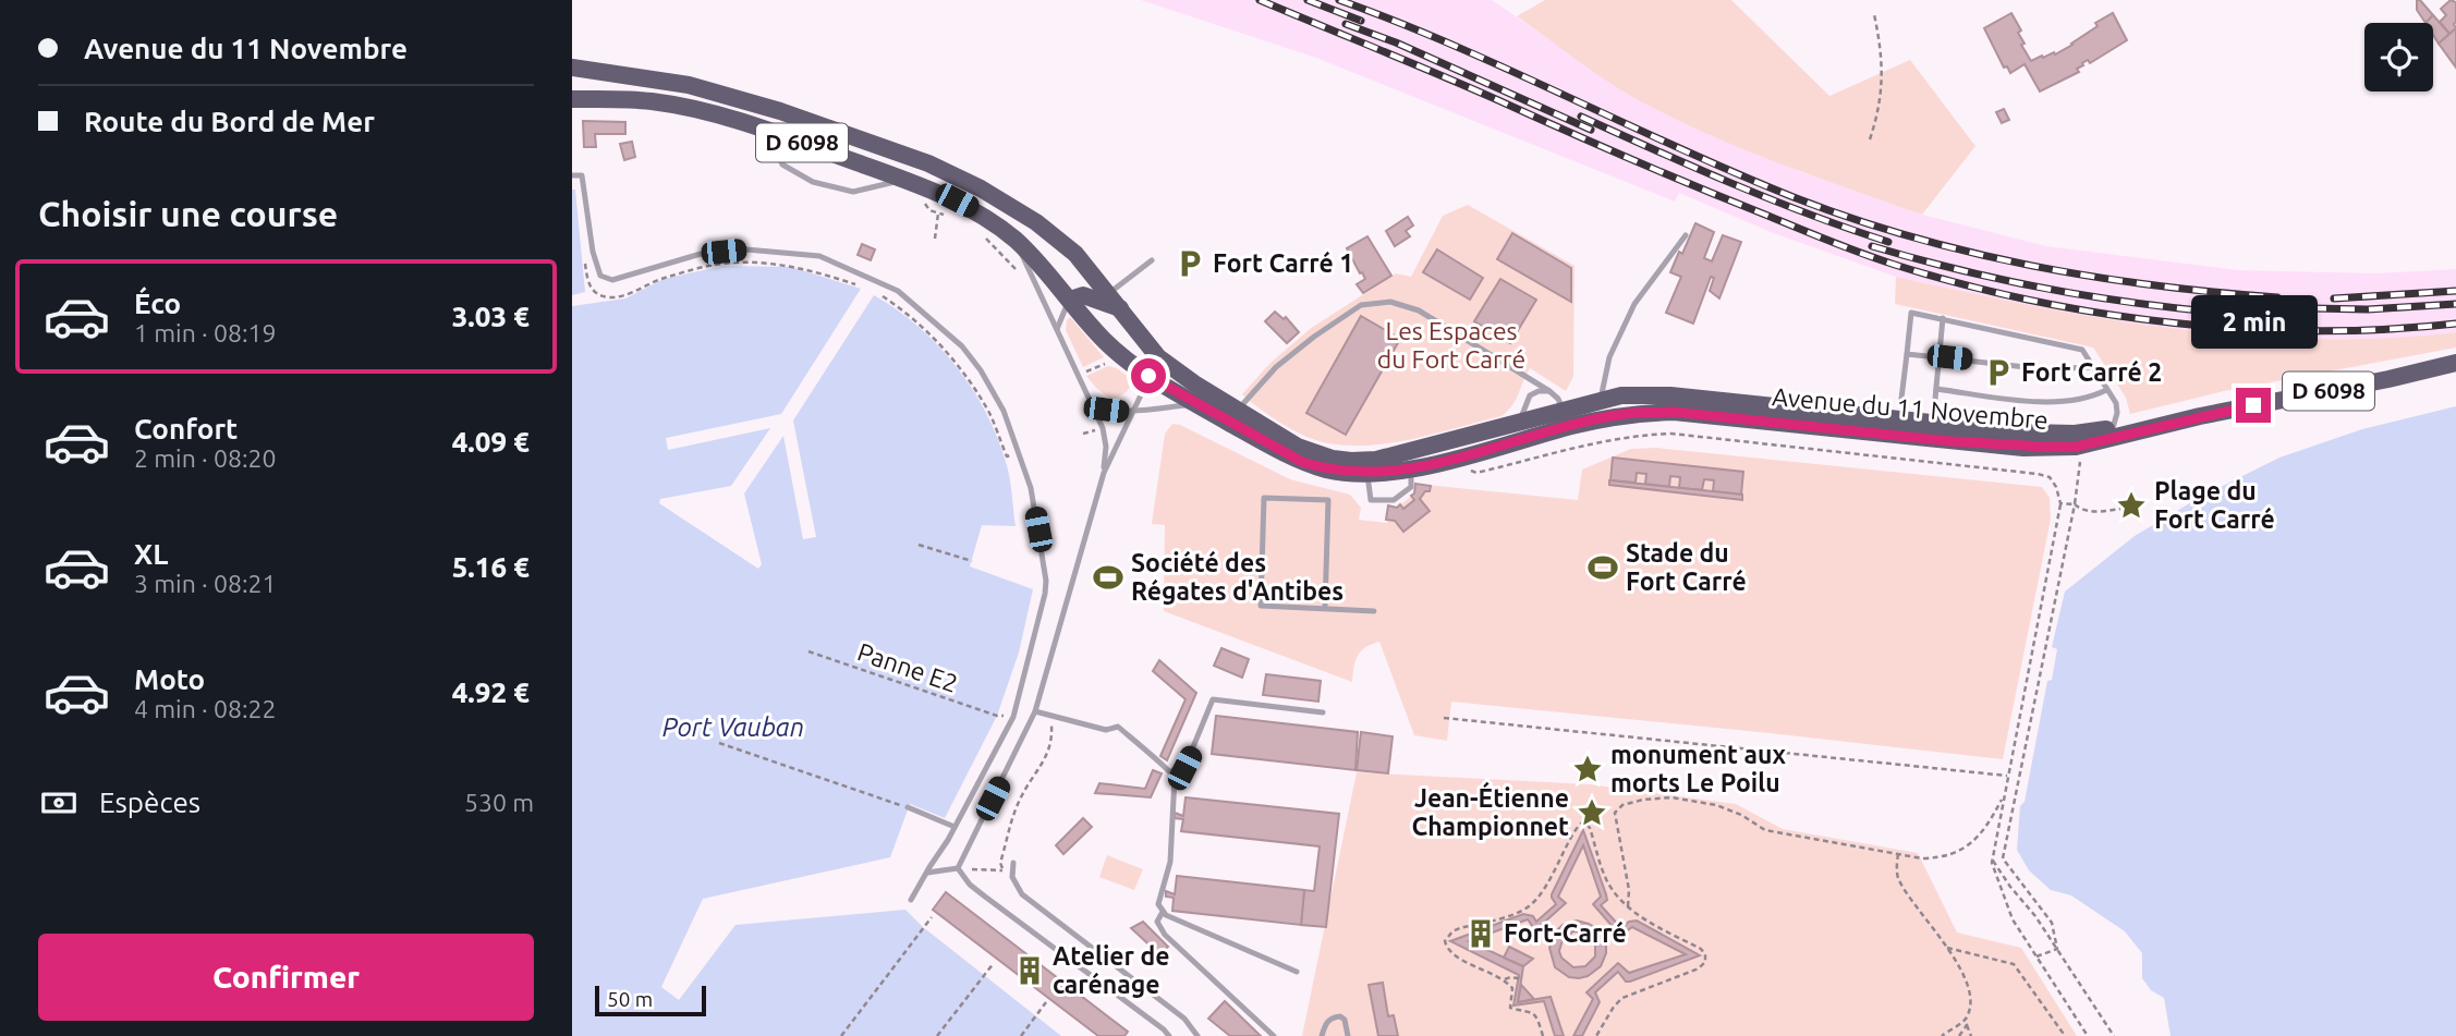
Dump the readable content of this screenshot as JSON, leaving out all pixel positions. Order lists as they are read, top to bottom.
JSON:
{
  "streets": {
    "main road": ["D 6098", "Avenue du 11 Novembre"],
    "path": ["Panne E2"]
  },
  "crossings": [
    ["D 6098", "Avenue du 11 Novembre"]
  ],
  "water": ["Port Vauban"],
  "parks": ["Les Espaces du Fort Carré"],
  "places": {
    "parking": ["Fort Carré 1", "Fort Carré 2"],
    "place": ["Plage du Fort Carré", "monument aux morts Le Poilu", "Jean-Étienne Championnet"],
    "sports": ["Stade du Fort Carré", "Société des Régates d'Antibes"],
    "building": ["Fort-Carré", "Atelier de carénage"]
  },
  "scale_bar": "50 m",
  "page": {
    "banner": ["Avenue du 11 Novembre", "Route du Bord de Mer"],
    "heading": "Choisir une course",
    "list": [
      {
        "name": "Éco",
        "note": "1 min · 08:19",
        "value": "3.03 €"
      },
      {
        "name": "Confort",
        "note": "2 min · 08:20",
        "value": "4.09 €"
      },
      {
        "name": "XL",
        "note": "3 min · 08:21",
        "value": "5.16 €"
      },
      {
        "name": "Moto",
        "note": "4 min · 08:22",
        "value": "4.92 €"
      }
    ],
    "bubble": "2 min",
    "pay": ["Espèces", "530 m"],
    "buttons": "Confirmer",
    "scale": "50 m"
  }
}
